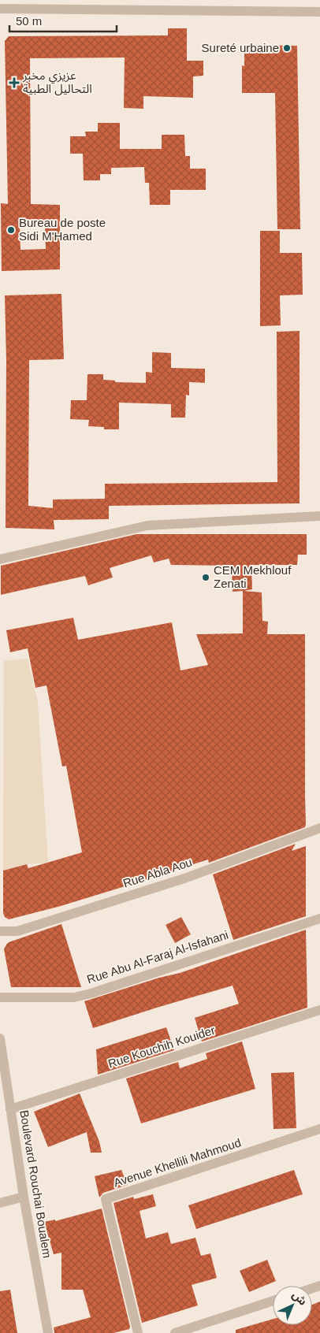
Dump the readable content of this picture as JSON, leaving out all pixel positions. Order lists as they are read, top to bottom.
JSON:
{
  "streets": {
    "street": [
      "Rue Abla Aou",
      "Rue Abu Al-Faraj Al-Isfahani",
      "Rue Kouchih Kouider",
      "Avenue Khellili Mahmoud",
      "Boulevard Rouchai Boualem"
    ]
  },
  "crossings": [
    ["Rue Kouchih Kouider", "Boulevard Rouchai Boualem"]
  ],
  "places": {
    "other": ["Sureté urbaine", "Bureau de poste Sidi M'Hamed", "CEM Mekhlouf Zenati"],
    "health": ["عزيزي مخبر التحاليل الطبية"]
  },
  "scale_bar": "50 m",
  "north": "top right"
}
